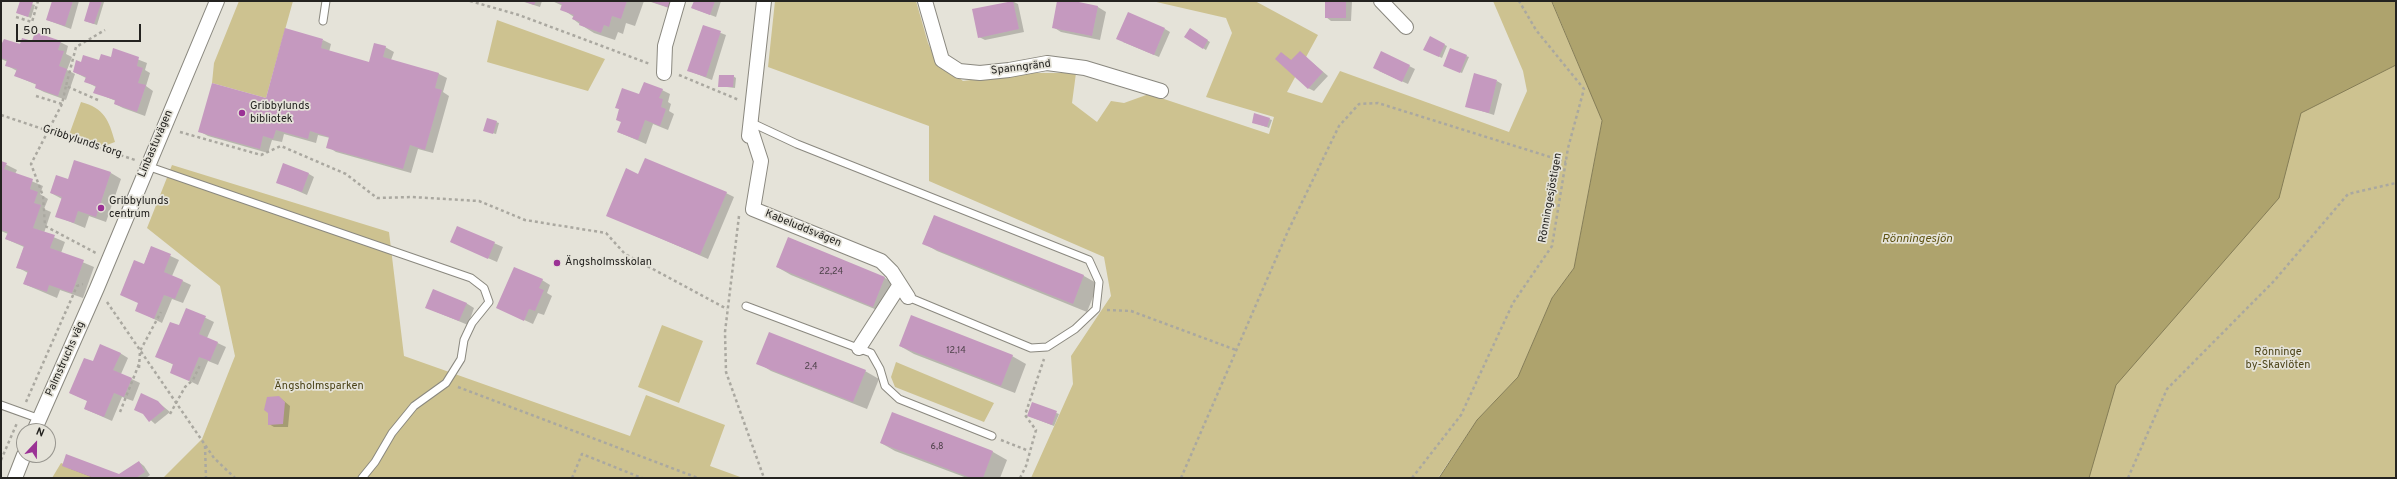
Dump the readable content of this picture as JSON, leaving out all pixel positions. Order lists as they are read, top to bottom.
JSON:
{
  "streets": {
    "street": [
      "Spanngränd",
      "Linbastuvägen",
      "Kabeluddsvägen",
      "Palmstruchs väg"
    ],
    "path": ["Gribbylunds torg", "Rönningesjöstigen"]
  },
  "crossings": [
    ["Gribbylunds torg", "Linbastuvägen"],
    ["Linbastuvägen", "Palmstruchs väg"]
  ],
  "water": ["Rönningesjön"],
  "parks": ["Rönninge by-Skavlöten", "Ängsholmsparken"],
  "places": ["Gribbylunds bibliotek", "Gribbylunds centrum", "Ängsholmsskolan"],
  "house_numbers": [
    "22,24",
    "12,14",
    "2,4",
    "6,8"
  ],
  "scale_bar": "50 m",
  "north": "top"
}
